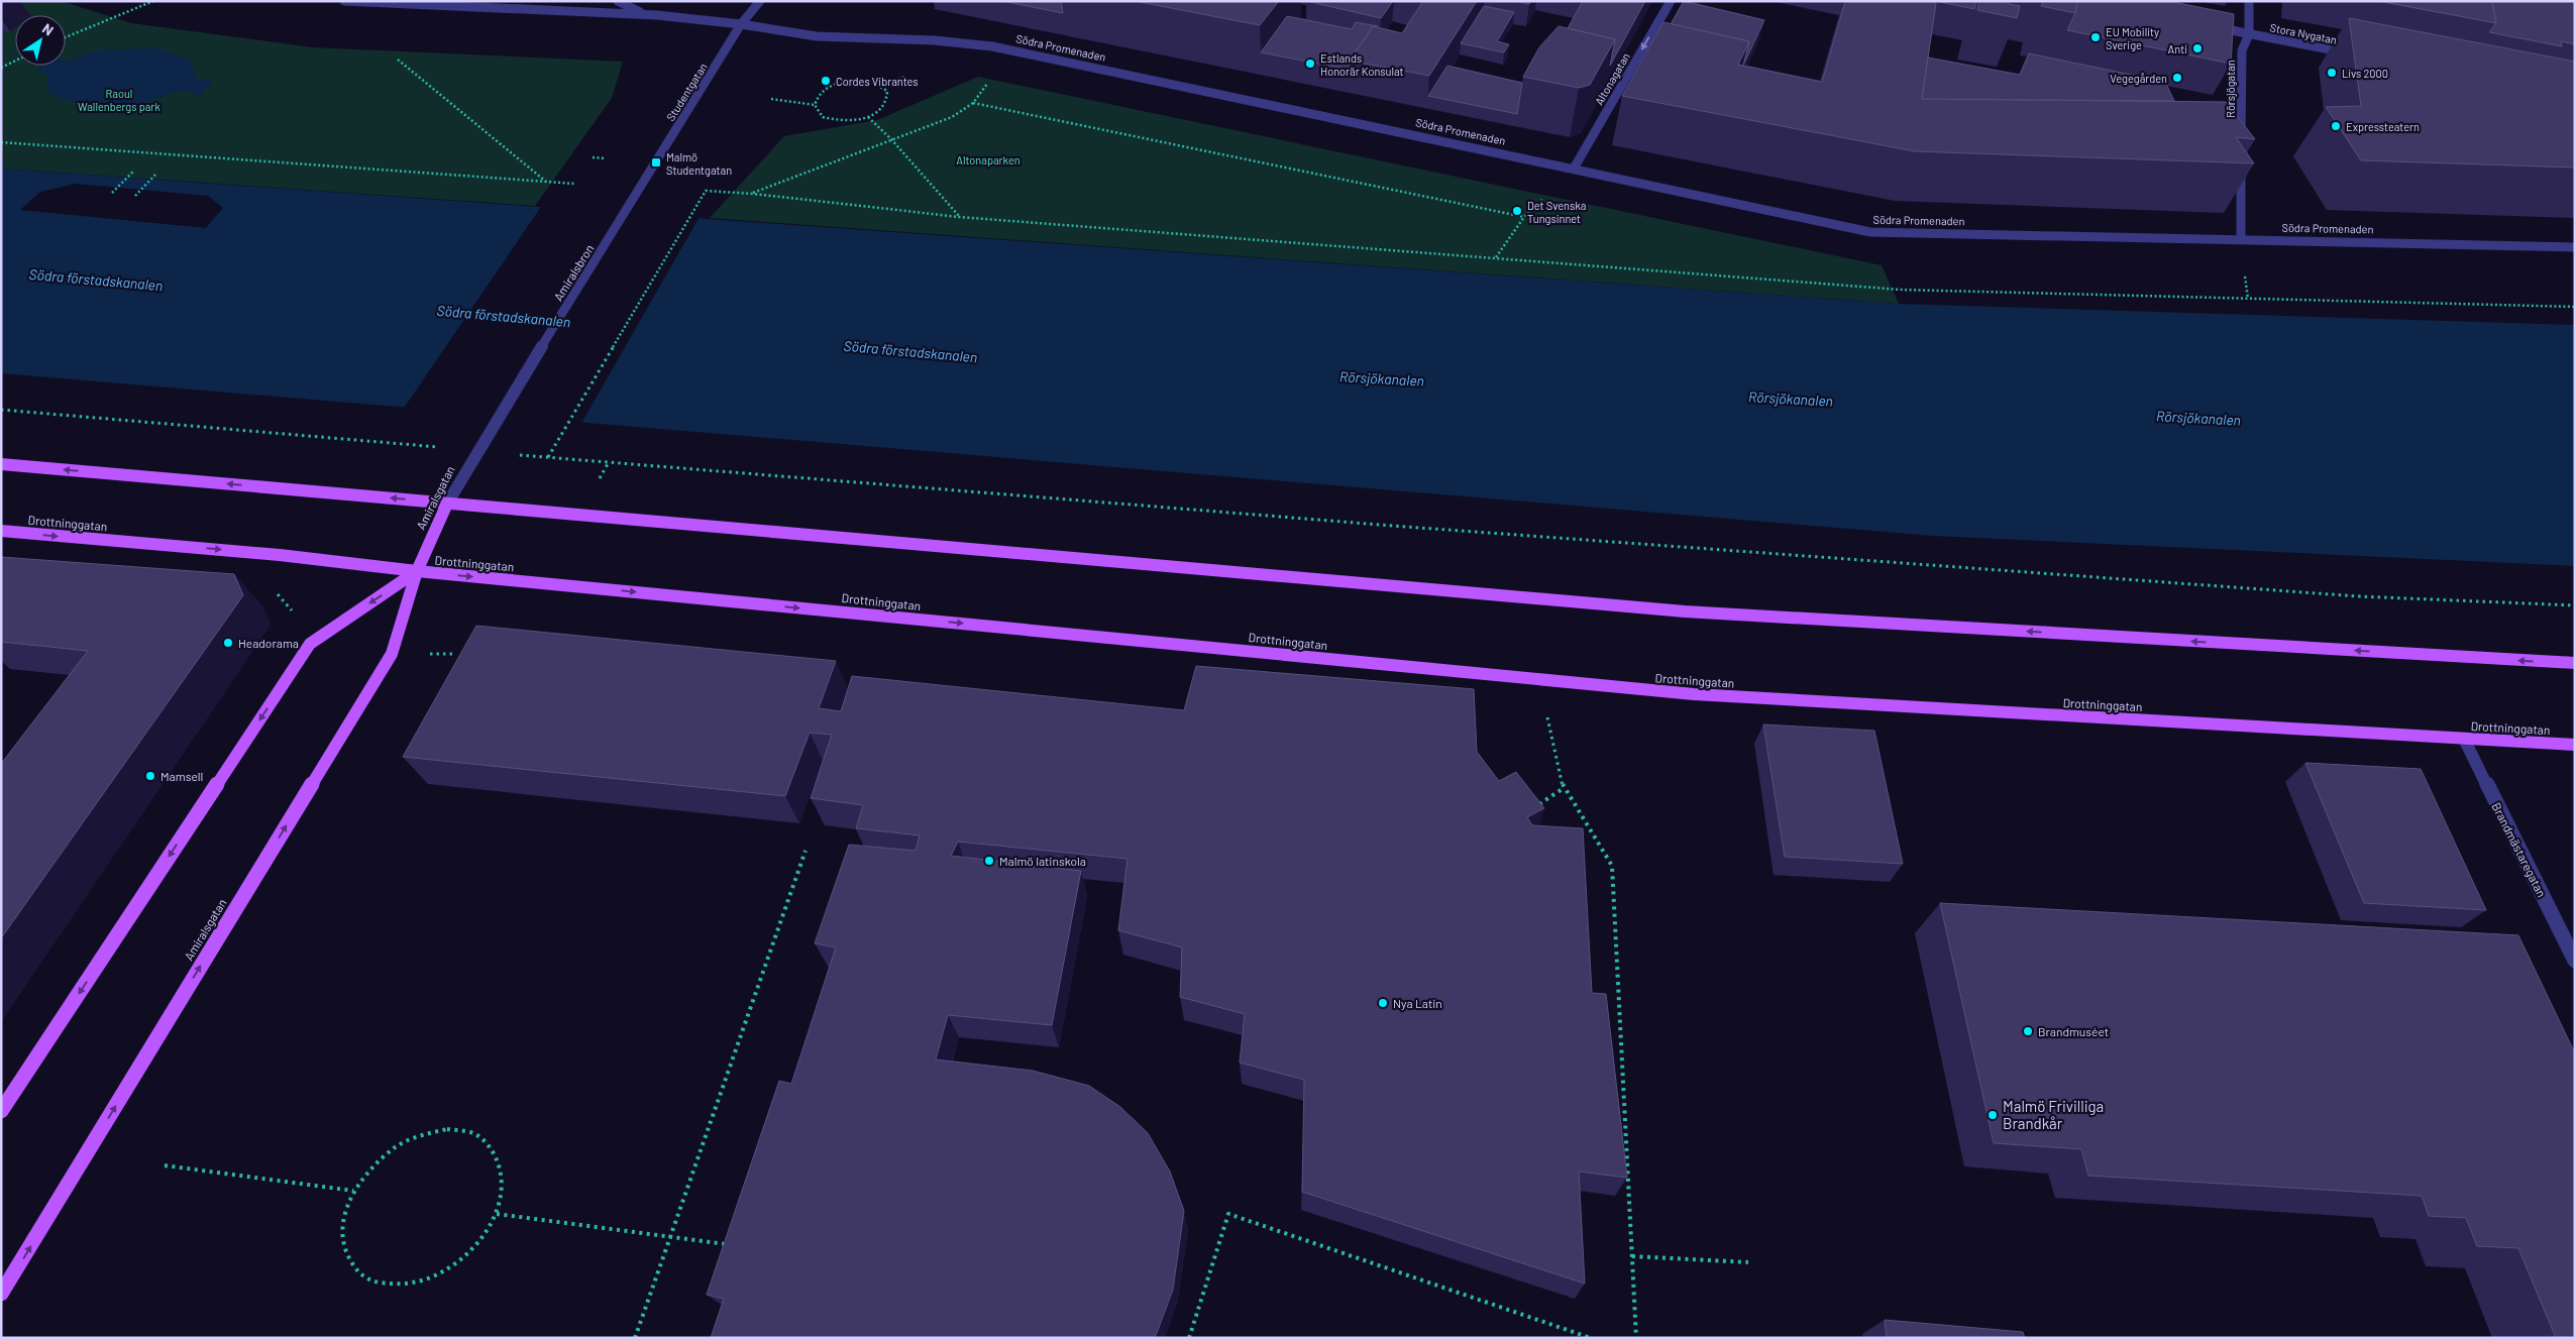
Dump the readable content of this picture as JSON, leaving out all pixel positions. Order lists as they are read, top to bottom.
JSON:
{
  "streets": {
    "main road": ["Amiralsgatan", "Drottninggatan"],
    "street": [
      "Stora Nygatan",
      "Södra Promenaden",
      "Altonagatan",
      "Rörsjögatan",
      "Studentgatan",
      "Amiralsbron",
      "Brandmästaregatan"
    ]
  },
  "crossings": [
    ["Stora Nygatan", "Rörsjögatan"],
    ["Södra Promenaden", "Altonagatan"],
    ["Södra Promenaden", "Rörsjögatan"],
    ["Södra Promenaden", "Studentgatan"],
    ["Studentgatan", "Amiralsbron"],
    ["Amiralsbron", "Amiralsgatan"],
    ["Amiralsgatan", "Drottninggatan"],
    ["Drottninggatan", "Brandmästaregatan"]
  ],
  "one_way": ["Altonagatan", "Amiralsgatan"],
  "water": ["Södra förstadskanalen", "Rörsjökanalen"],
  "parks": ["Raoul Wallenbergs park", "Altonaparken"],
  "places": {
    "other": [
      "EU Mobility Sverige",
      "Anti",
      "Estlands Honorär Konsulat",
      "Livs 2000",
      "Vegegården",
      "Cordes Vibrantes",
      "Expressteatern",
      "Det Svenska Tungsinnet",
      "Headorama",
      "Mamsell",
      "Malmö latinskola",
      "Nya Latin",
      "Brandmuséet",
      "Malmö Frivilliga Brandkår"
    ],
    "transit": ["Malmö Studentgatan"]
  },
  "north": "top right"
}
